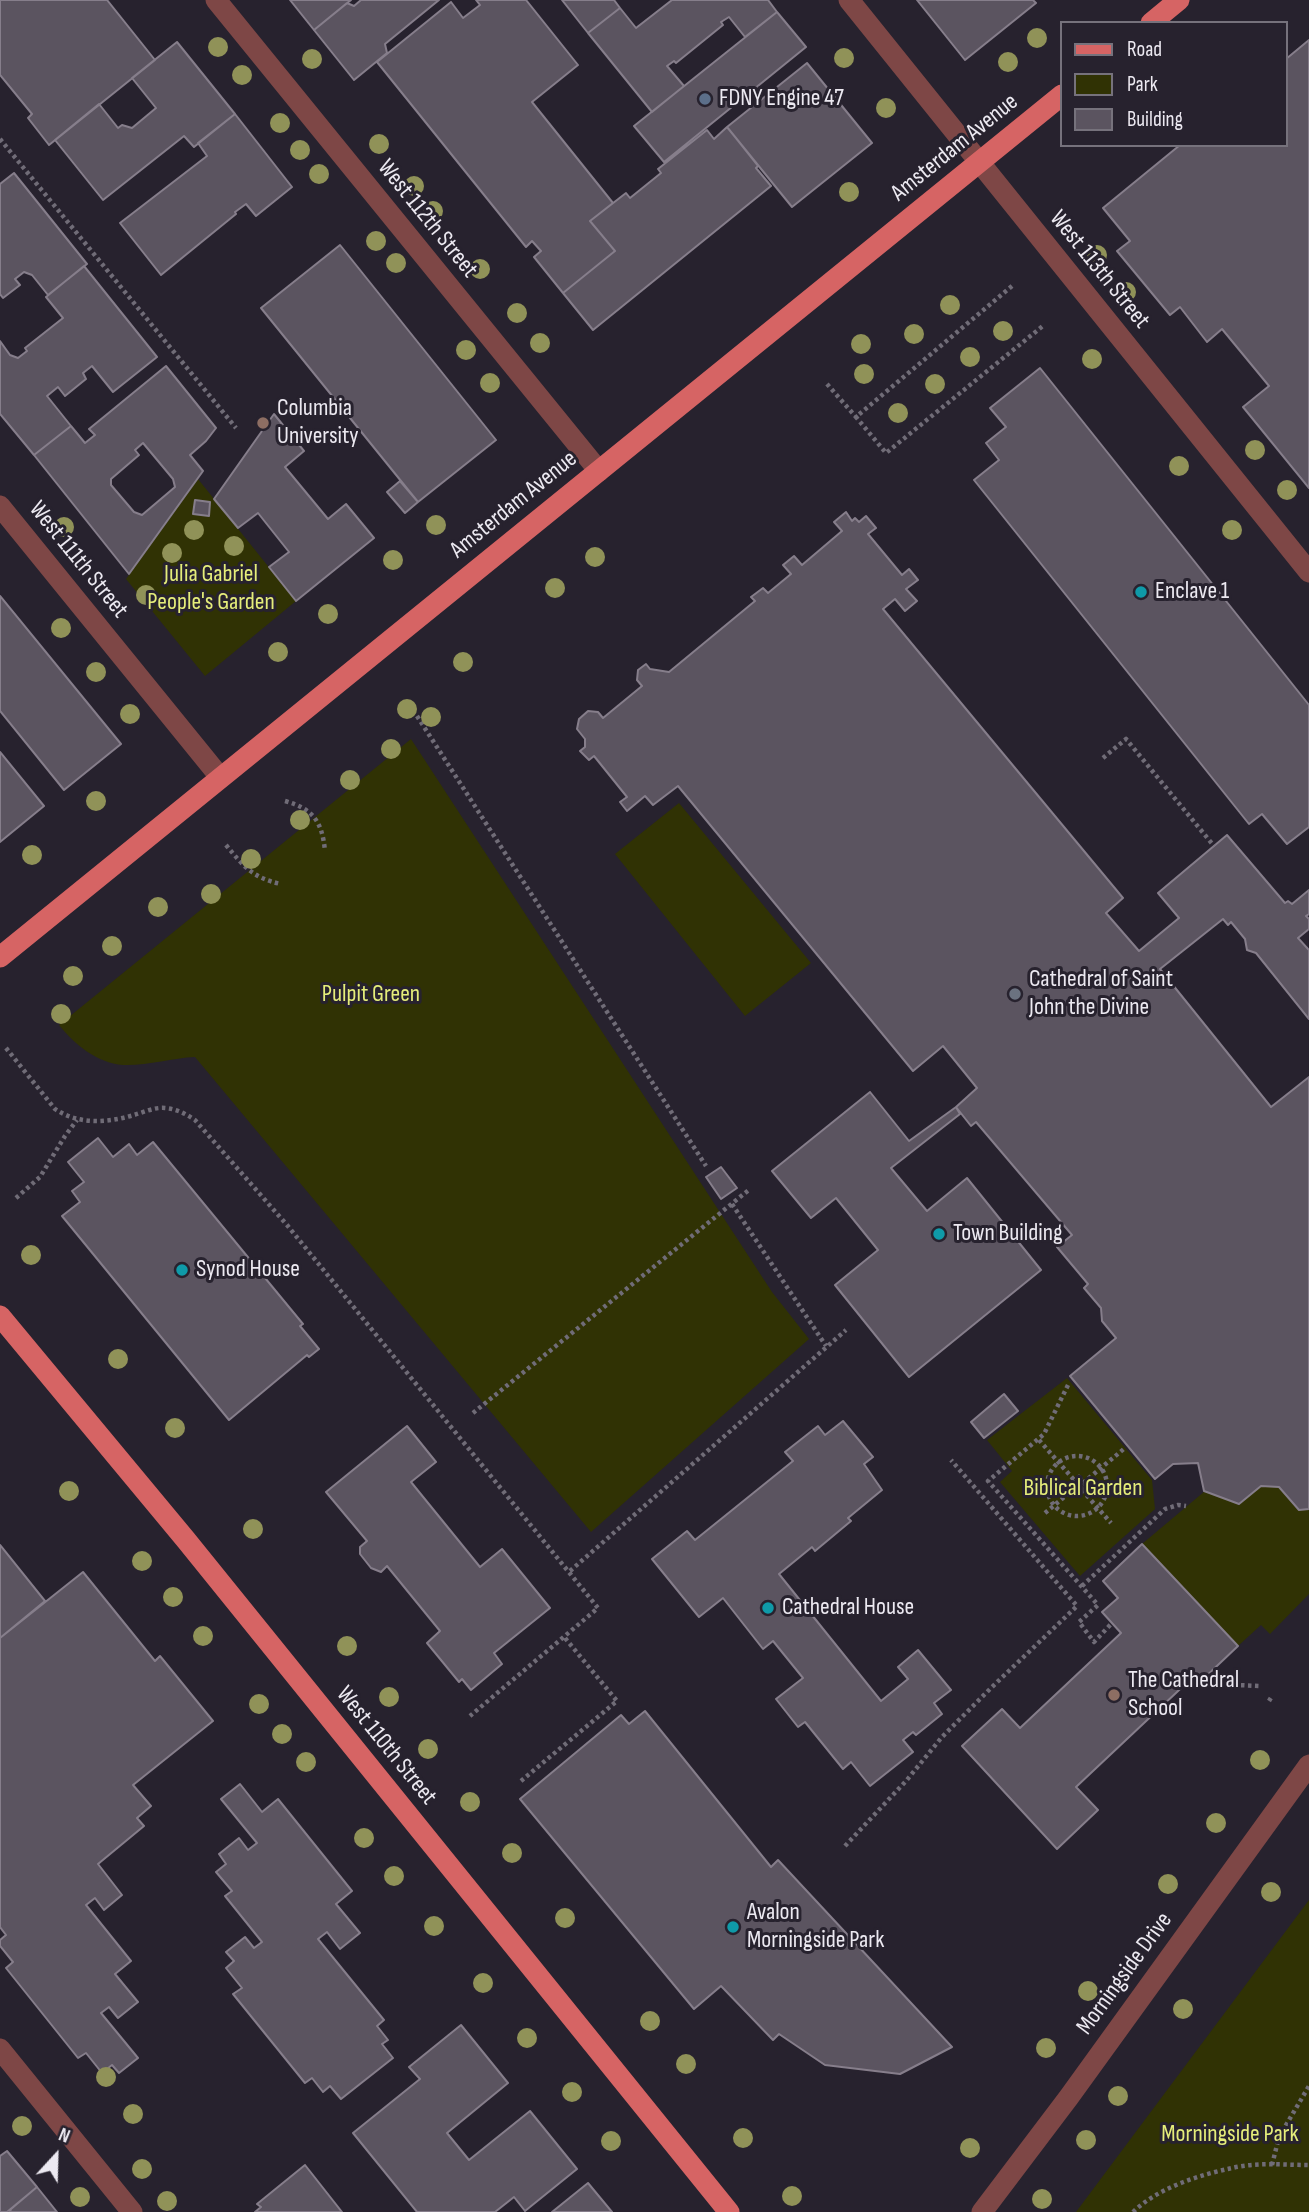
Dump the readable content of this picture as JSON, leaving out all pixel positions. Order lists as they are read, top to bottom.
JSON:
{
  "streets": {
    "main road": ["Amsterdam Avenue", "West 110th Street"],
    "street": [
      "West 112th Street",
      "West 113th Street",
      "West 111th Street",
      "Morningside Drive"
    ]
  },
  "crossings": [
    ["Amsterdam Avenue", "West 112th Street"],
    ["Amsterdam Avenue", "West 113th Street"],
    ["Amsterdam Avenue", "West 111th Street"]
  ],
  "parks": [
    "Julia Gabriel People's Garden",
    "Pulpit Green",
    "Biblical Garden",
    "Morningside Park"
  ],
  "places": [
    "FDNY Engine 47",
    "Columbia University",
    "Enclave 1",
    "Cathedral of Saint John the Divine",
    "Town Building",
    "Synod House",
    "Cathedral House",
    "The Cathedral School",
    "Avalon Morningside Park"
  ],
  "legend": ["Road", "Park", "Building"],
  "north": "top"
}
